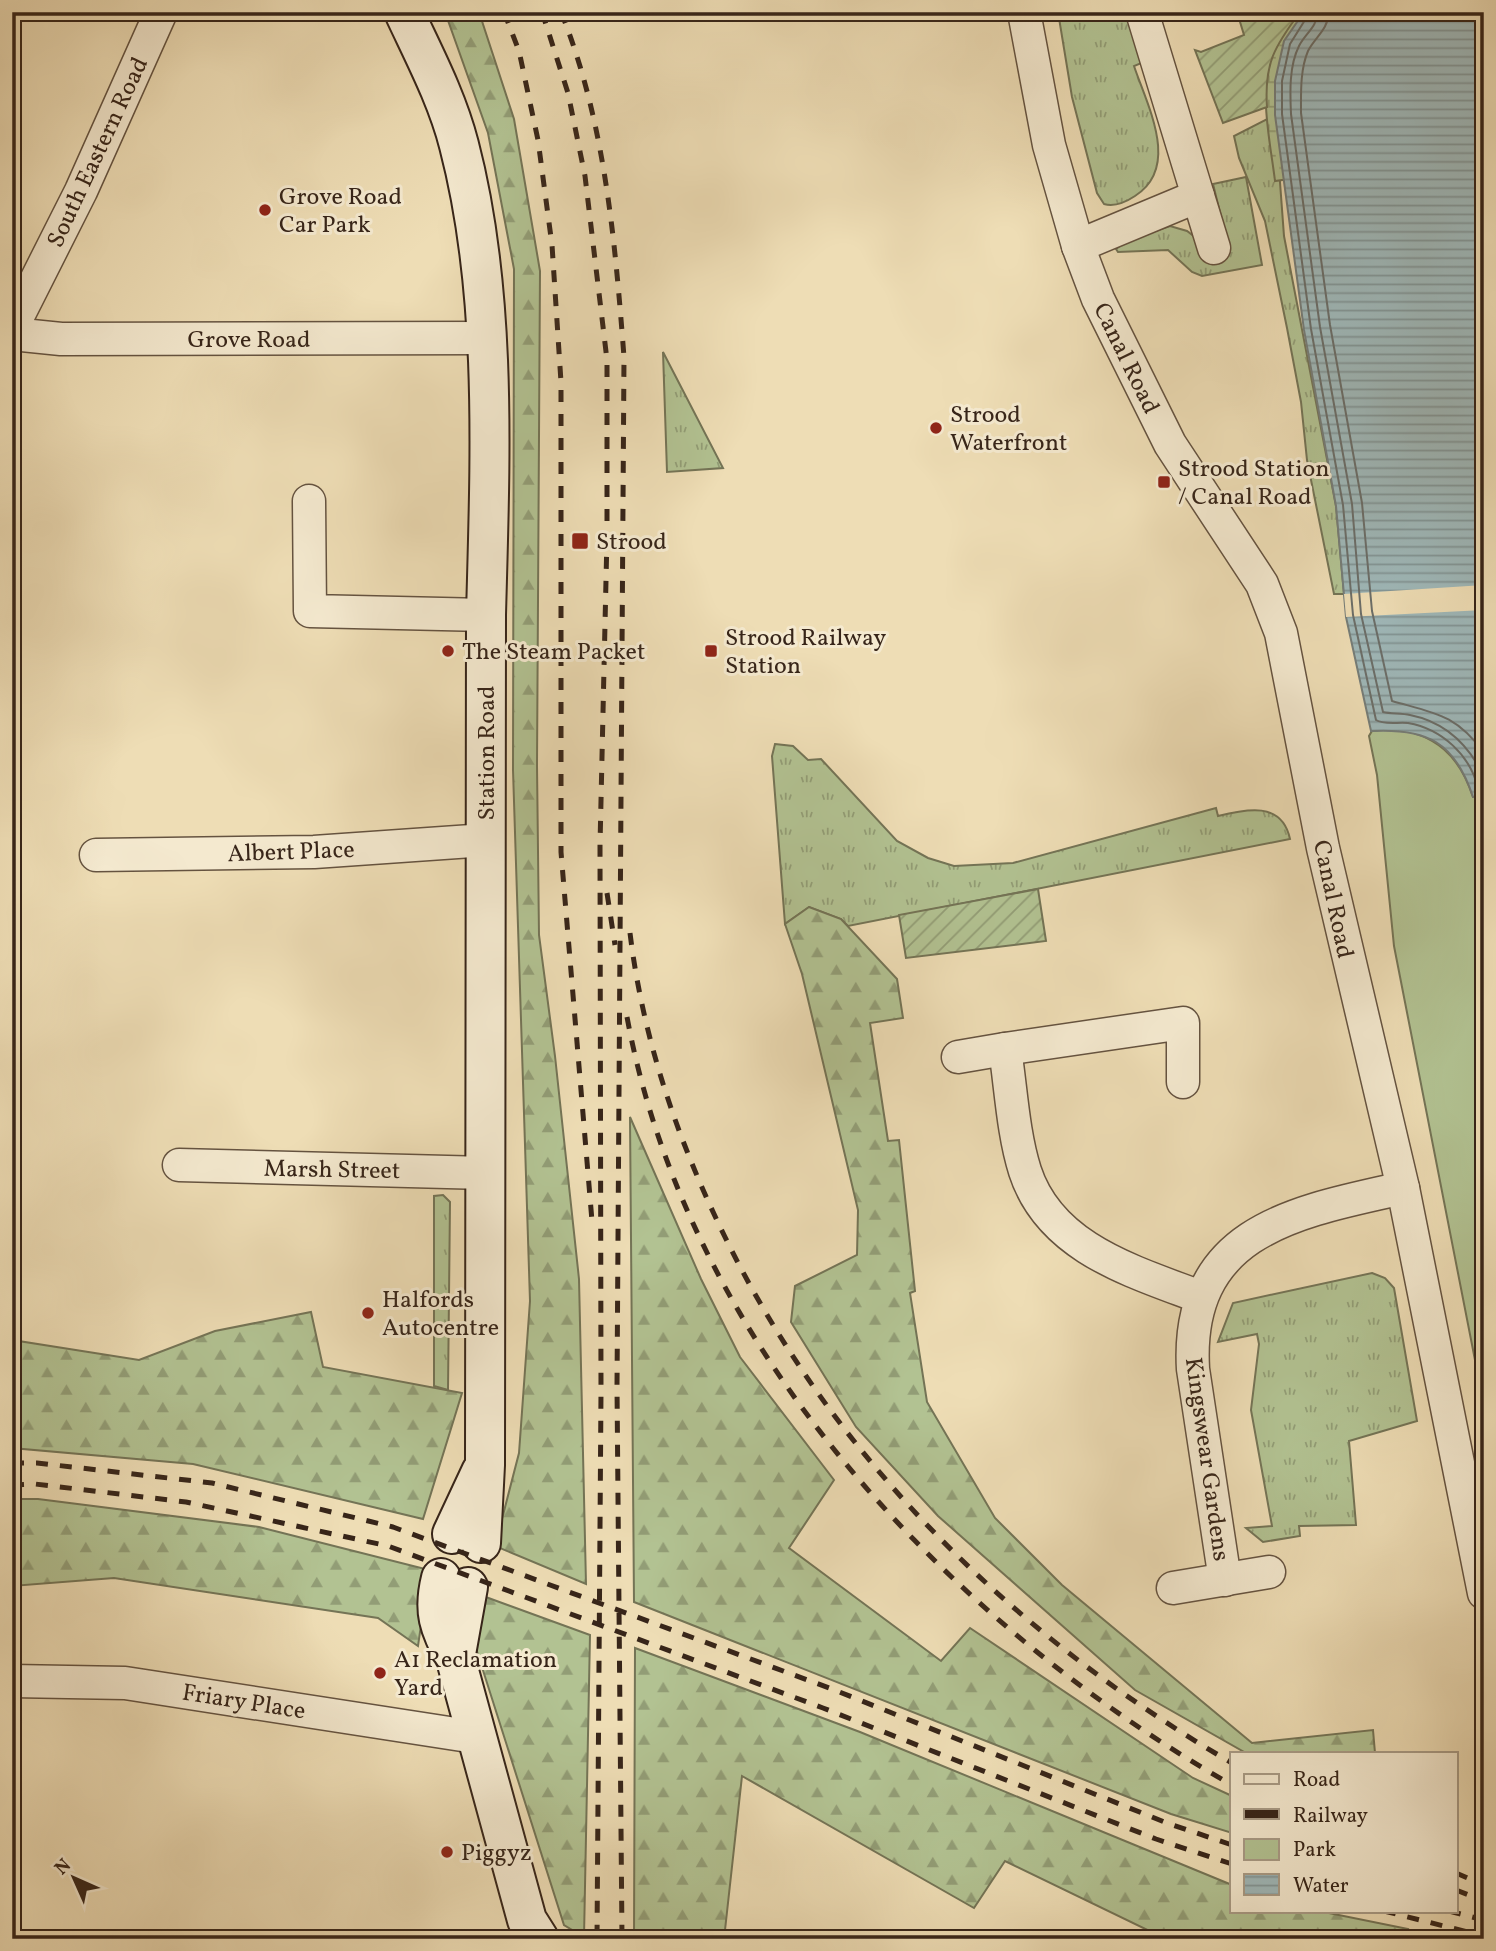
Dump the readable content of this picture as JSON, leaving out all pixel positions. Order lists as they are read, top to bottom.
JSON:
{
  "streets": {
    "main road": ["Station Road"],
    "street": [
      "South Eastern Road",
      "Grove Road",
      "Canal Road",
      "Albert Place",
      "Marsh Street",
      "Kingswear Gardens",
      "Friary Place"
    ]
  },
  "crossings": [
    ["Grove Road", "Station Road"],
    ["Canal Road", "Kingswear Gardens"],
    ["Station Road", "Albert Place"],
    ["Station Road", "Marsh Street"]
  ],
  "places": {
    "other": [
      "Grove Road Car Park",
      "Strood Waterfront",
      "The Steam Packet",
      "Halfords Autocentre",
      "A1 Reclamation Yard",
      "Piggyz"
    ],
    "transit": ["Strood Station / Canal Road", "Strood", "Strood Railway Station"]
  },
  "legend": [
    "Road",
    "Railway",
    "Park",
    "Water"
  ],
  "north": "top left"
}
